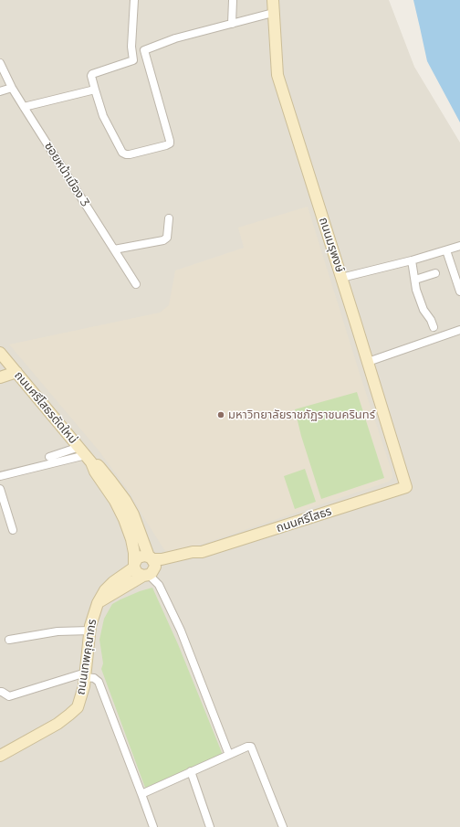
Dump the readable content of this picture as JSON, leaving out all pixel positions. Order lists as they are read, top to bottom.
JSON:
{
  "streets": {
    "main road": [
      "ถนนมรุพงษ์",
      "ถนนศรีโสธรตัดใหม่",
      "ถนนศรีโสธร",
      "ถนนเทพคุณากร"
    ],
    "street": ["ซอยหน้าเมือง 3"]
  },
  "crossings": [
    ["ถนนมรุพงษ์", "ถนนศรีโสธร"],
    ["ถนนศรีโสธรตัดใหม่", "ถนนศรีโสธร"],
    ["ถนนศรีโสธรตัดใหม่", "ถนนเทพคุณากร"],
    ["ถนนศรีโสธร", "ถนนเทพคุณากร"]
  ],
  "places": ["มหาวิทยาลัยราชภัฏราชนครินทร์"]
}
